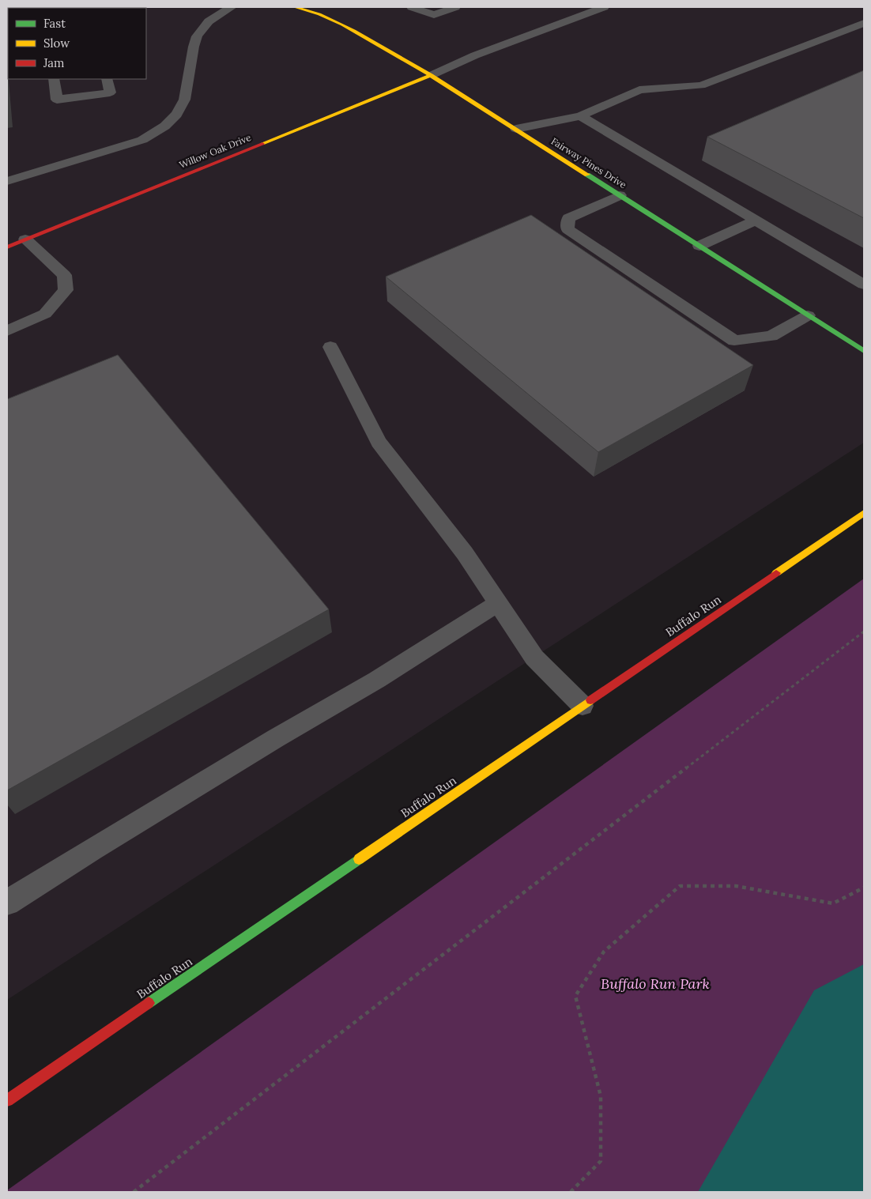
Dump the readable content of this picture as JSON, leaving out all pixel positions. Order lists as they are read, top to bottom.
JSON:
{
  "streets": {
    "street": ["Willow Oak Drive", "Fairway Pines Drive", "Buffalo Run"]
  },
  "crossings": [
    ["Willow Oak Drive", "Fairway Pines Drive"]
  ],
  "parks": ["Buffalo Run Park"],
  "legend": ["Fast", "Slow", "Jam"]
}
